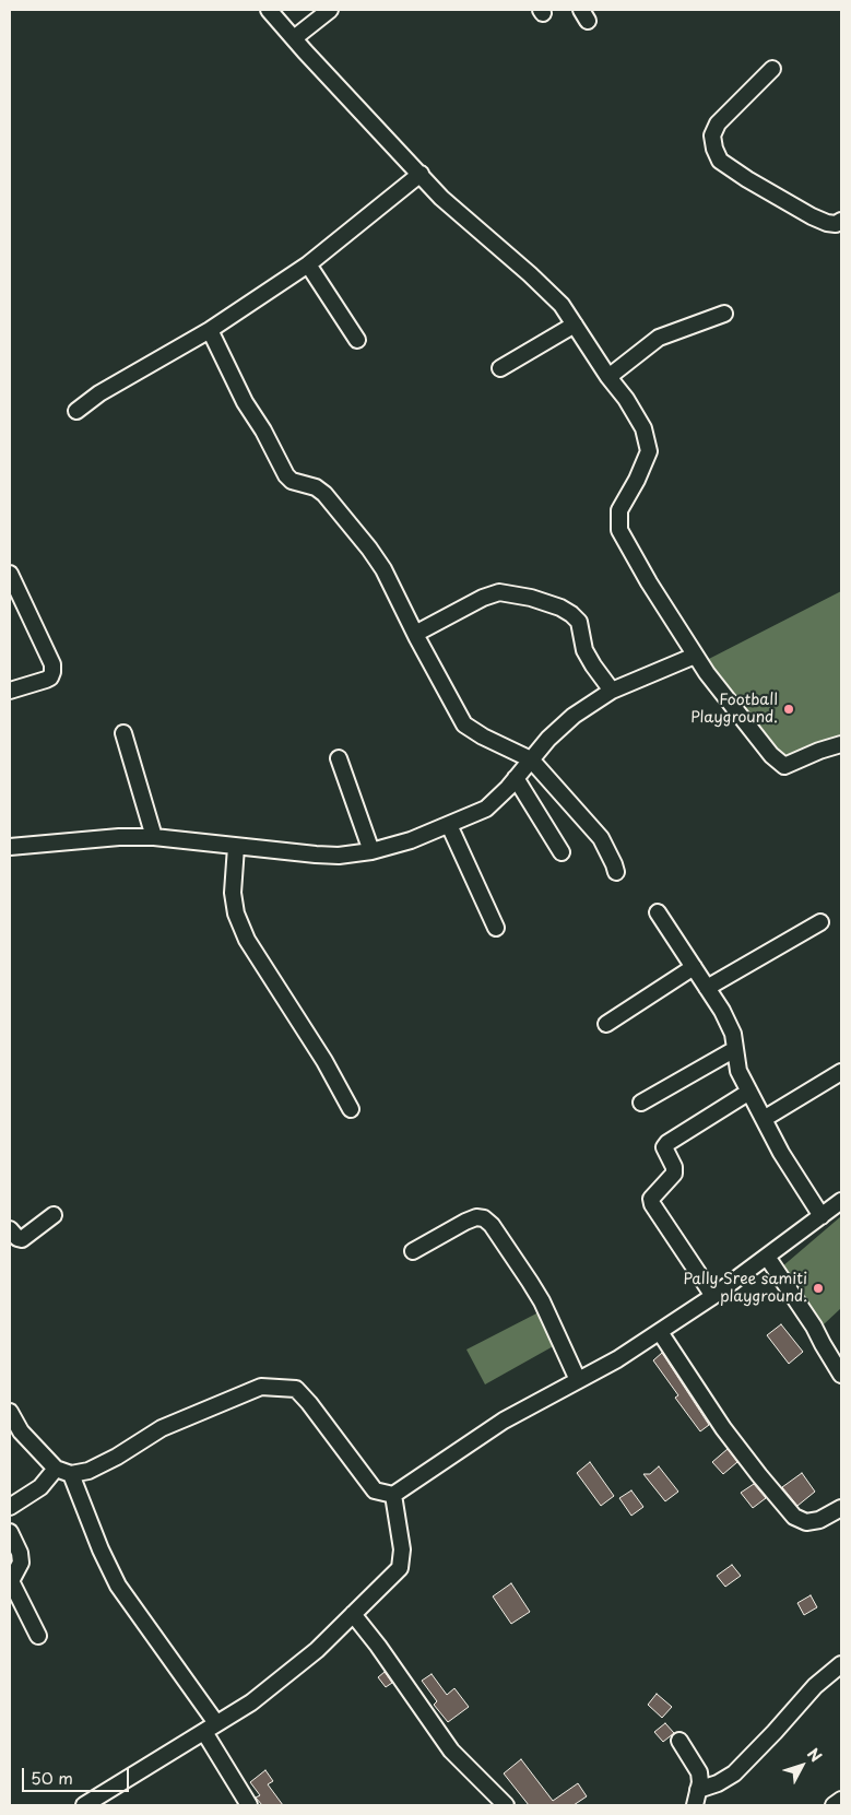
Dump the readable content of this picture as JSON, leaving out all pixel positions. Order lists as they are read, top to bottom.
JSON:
{
  "places": ["Football Playground.", "Pally Sree samiti playground."],
  "scale_bar": "50 m",
  "north": "top right"
}
